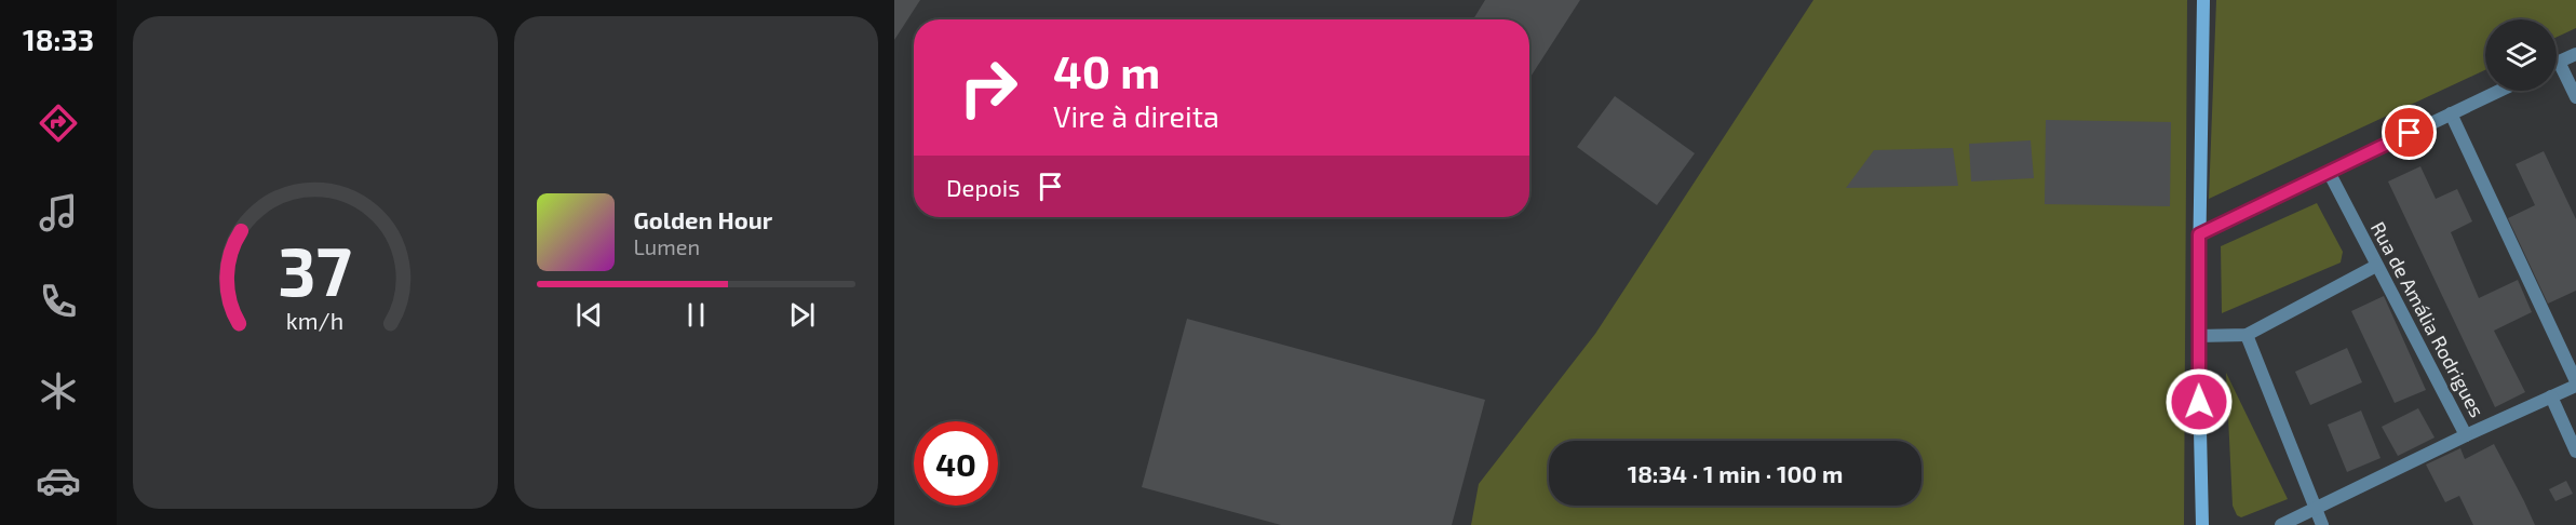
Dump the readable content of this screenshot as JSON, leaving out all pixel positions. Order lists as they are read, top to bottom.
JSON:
{
  "streets": {
    "street": ["Rua de Amália Rodrigues"]
  },
  "page": {
    "tabs": "18:33",
    "turn": ["40 m", "Vire à direita"],
    "then": "Depois",
    "song": ["Golden Hour", "Lumen"],
    "limit": "40",
    "trip": "18:34 · 1 min · 100 m",
    "gauge": ["37", "km/h"]
  }
}
